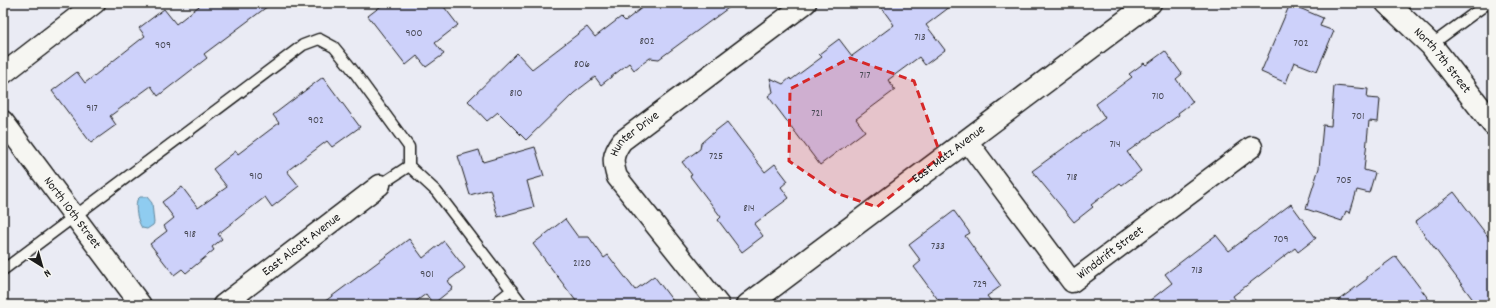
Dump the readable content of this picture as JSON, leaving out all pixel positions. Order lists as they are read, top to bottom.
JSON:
{
  "streets": {
    "street": [
      "North 7th Street",
      "Hunter Drive",
      "East Matz Avenue",
      "North 10th Street",
      "East Alcott Avenue",
      "Winddrift Street"
    ]
  },
  "crossings": [
    ["East Matz Avenue", "Winddrift Street"]
  ],
  "house_numbers": [
    "900",
    "713",
    "802",
    "702",
    "909",
    "806",
    "717",
    "810",
    "710",
    "917",
    "721",
    "701",
    "902",
    "714",
    "725",
    "910",
    "718",
    "705",
    "814",
    "918",
    "709",
    "733",
    "2120",
    "713",
    "901",
    "729"
  ],
  "north": "bottom right"
}
